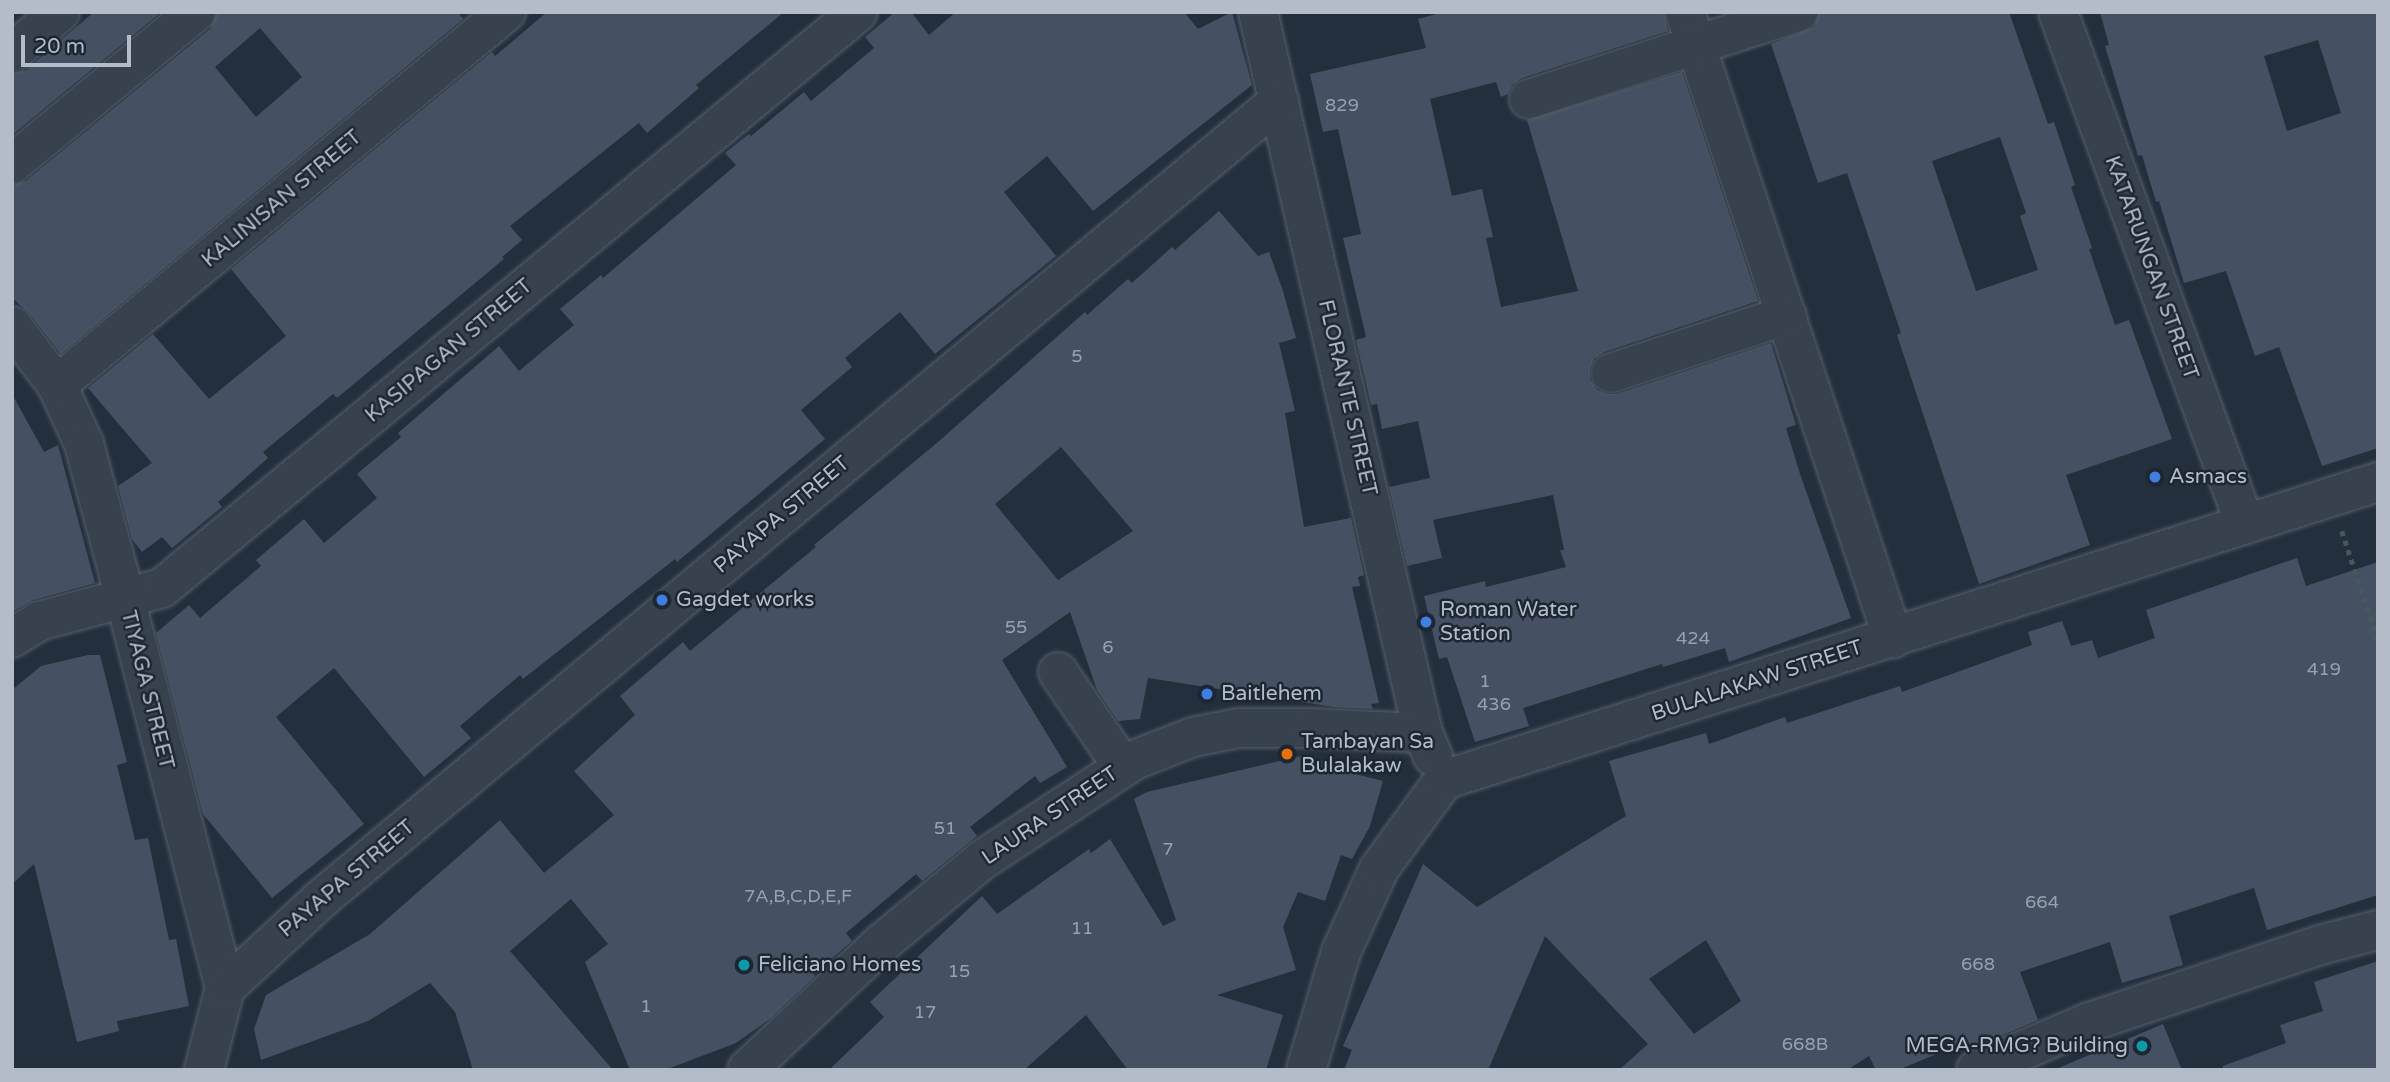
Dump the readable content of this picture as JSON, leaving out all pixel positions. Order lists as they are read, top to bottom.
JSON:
{
  "streets": {
    "street": [
      "KALINISAN STREET",
      "KATARUNGAN STREET",
      "KASIPAGAN STREET",
      "FLORANTE STREET",
      "PAYAPA STREET",
      "BULALAKAW STREET",
      "TIYAGA STREET",
      "LAURA STREET"
    ]
  },
  "crossings": [
    ["KALINISAN STREET", "TIYAGA STREET"],
    ["KATARUNGAN STREET", "BULALAKAW STREET"],
    ["KASIPAGAN STREET", "TIYAGA STREET"],
    ["FLORANTE STREET", "PAYAPA STREET"],
    ["FLORANTE STREET", "BULALAKAW STREET"],
    ["FLORANTE STREET", "LAURA STREET"],
    ["PAYAPA STREET", "TIYAGA STREET"]
  ],
  "places": [
    "Asmacs",
    "Gagdet works",
    "Roman Water Station",
    "Baitlehem",
    "Tambayan Sa Bulalakaw",
    "Feliciano Homes",
    "MEGA-RMG? Building"
  ],
  "house_numbers": [
    "829",
    "5",
    "55",
    "424",
    "6",
    "419",
    "1",
    "436",
    "51",
    "7",
    "7A,B,C,D,E,F",
    "664",
    "11",
    "668",
    "15",
    "1",
    "17",
    "668B"
  ],
  "scale_bar": "20 m"
}
